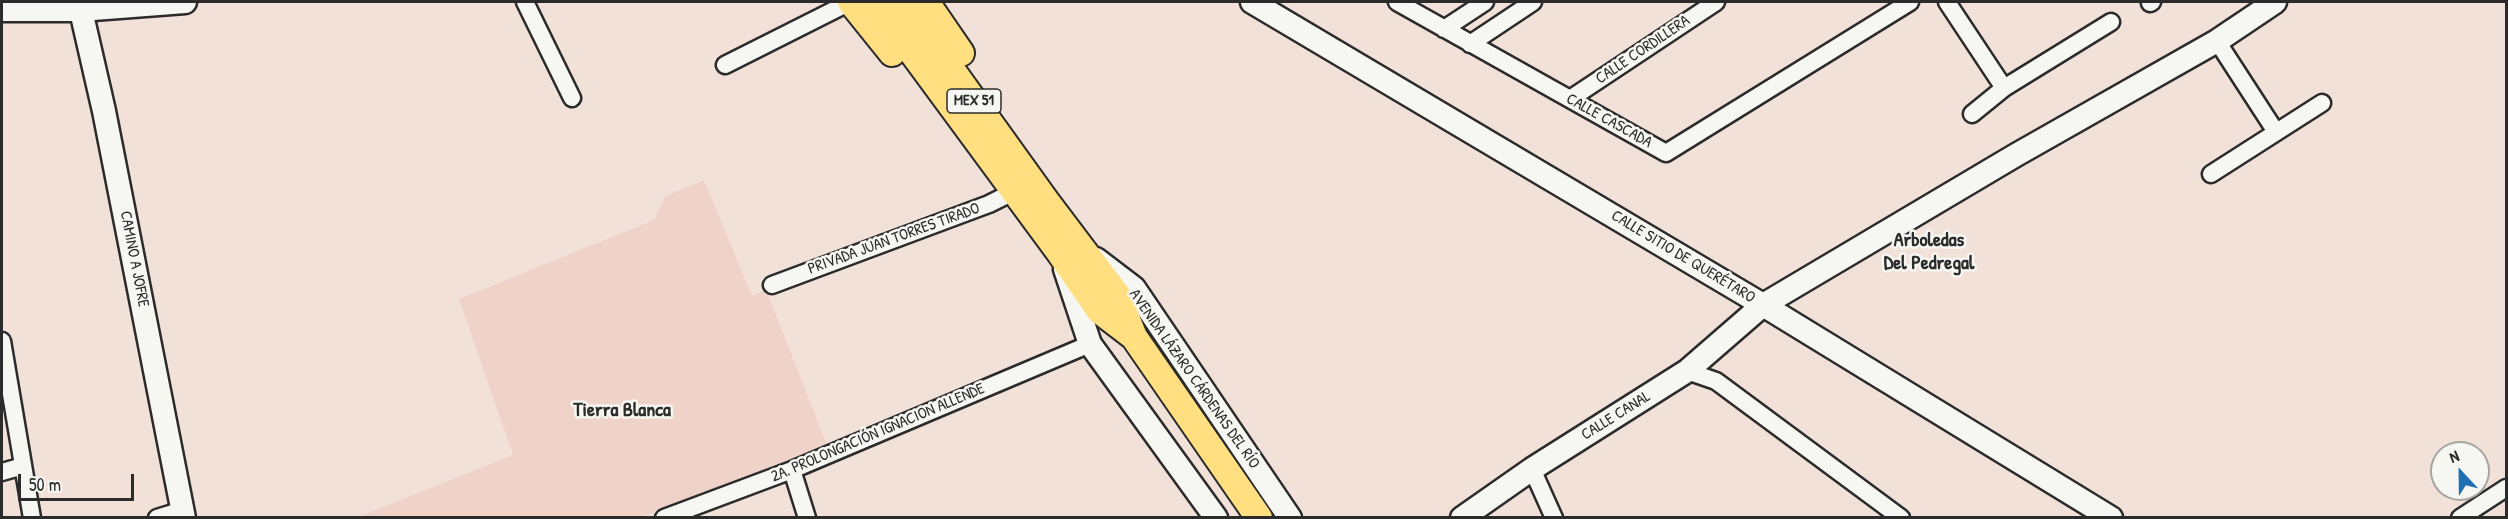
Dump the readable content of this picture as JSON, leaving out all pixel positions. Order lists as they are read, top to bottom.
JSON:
{
  "streets": {
    "main road": [
      "MEX 51",
      "CALLE SITIO DE QUERÉTARO",
      "CAMINO A JOFRE",
      "AVENIDA LÁZARO CÁRDENAS DEL RÍO",
      "CALLE CANAL"
    ],
    "street": [
      "CALLE CORDILLERA",
      "CALLE CASCADA",
      "PRIVADA JUAN TORRES TIRADO",
      "2A. PROLONGACIÓN IGNACION ALLENDE"
    ]
  },
  "crossings": [
    ["CALLE CORDILLERA", "CALLE CASCADA"],
    ["PRIVADA JUAN TORRES TIRADO", "AVENIDA LÁZARO CÁRDENAS DEL RÍO"],
    ["CALLE SITIO DE QUERÉTARO", "CALLE CANAL"],
    ["AVENIDA LÁZARO CÁRDENAS DEL RÍO", "2A. PROLONGACIÓN IGNACION ALLENDE"]
  ],
  "districts": ["Arboledas Del Pedregal", "Tierra Blanca"],
  "scale_bar": "50 m",
  "north": "top"
}
